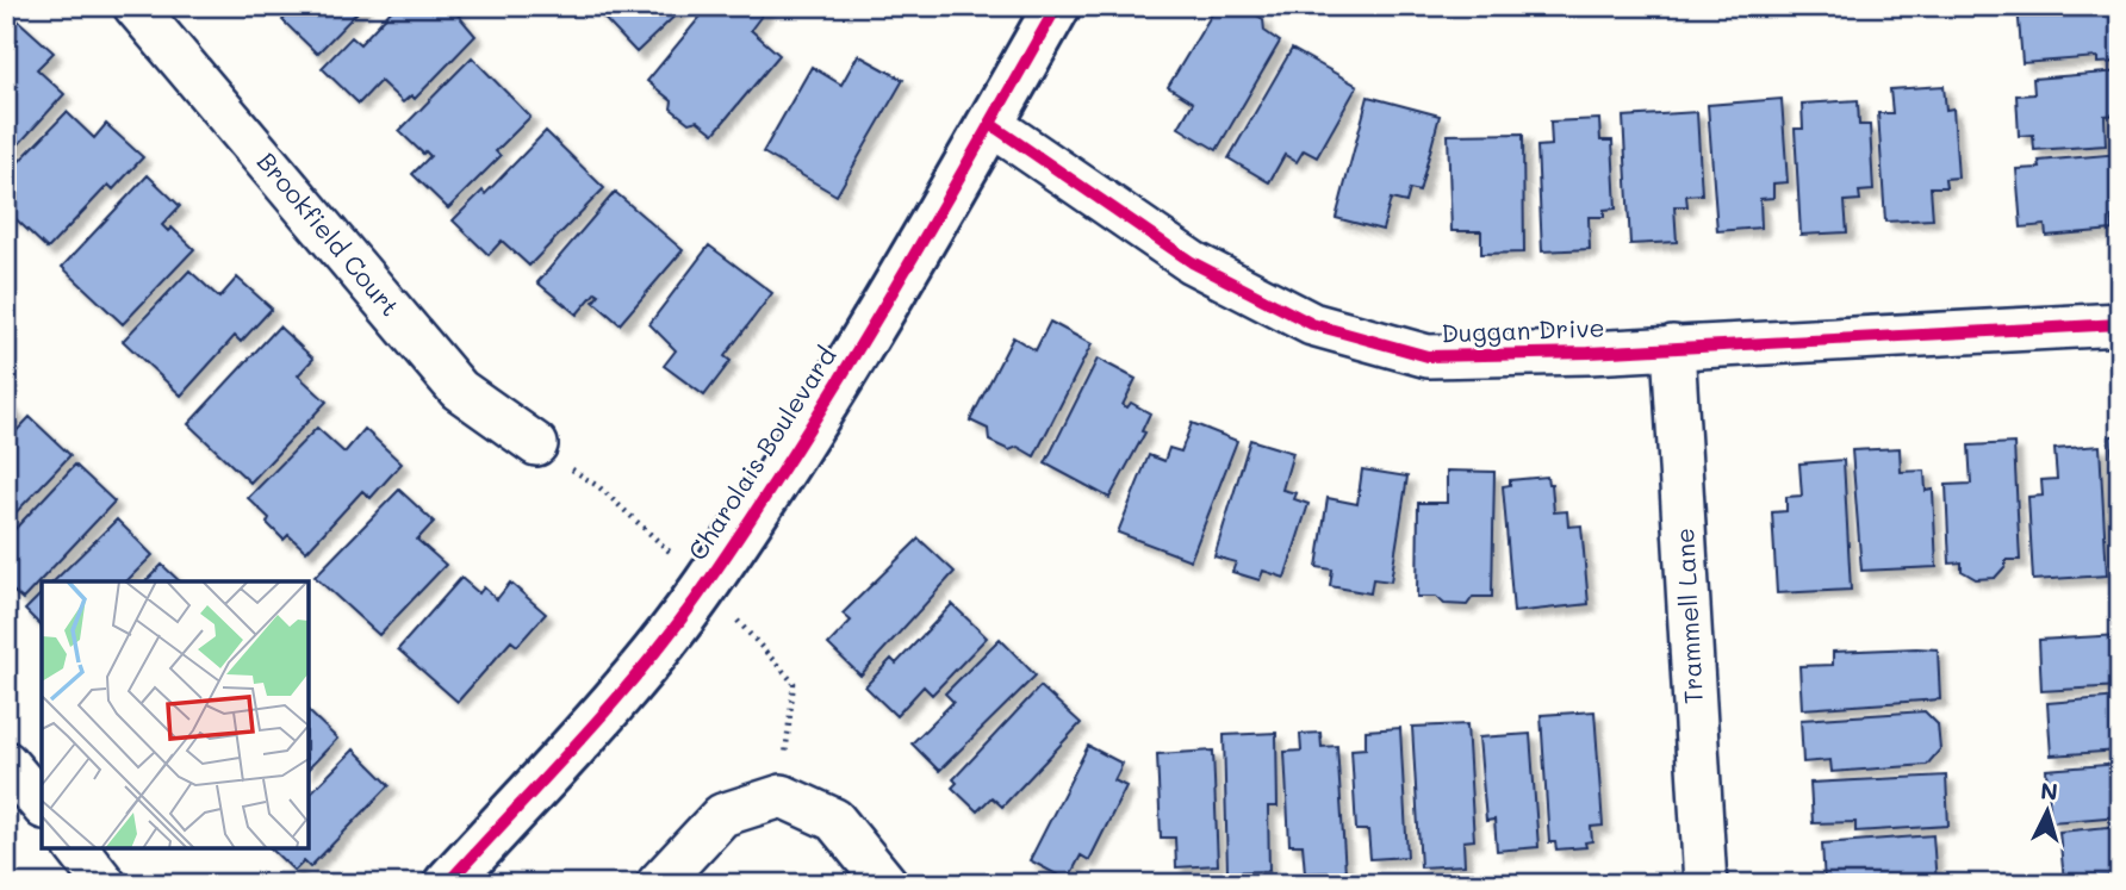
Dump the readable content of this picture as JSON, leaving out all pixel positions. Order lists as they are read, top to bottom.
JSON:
{
  "streets": {
    "street": [
      "Brookfield Court",
      "Duggan Drive",
      "Charolais Boulevard",
      "Trammell Lane"
    ]
  },
  "crossings": [
    ["Duggan Drive", "Charolais Boulevard"],
    ["Duggan Drive", "Trammell Lane"]
  ],
  "north": "top"
}
